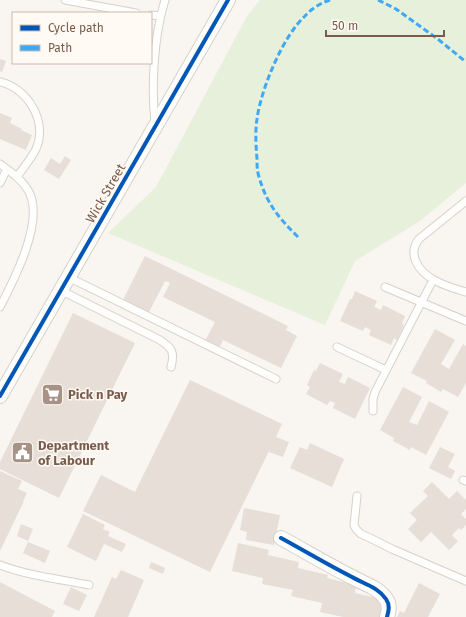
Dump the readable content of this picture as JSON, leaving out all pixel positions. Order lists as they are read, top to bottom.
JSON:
{
  "streets": {
    "street": ["Wick Street"]
  },
  "places": {
    "supermarket": ["Pick n Pay"],
    "public building": ["Department of Labour"]
  },
  "legend": ["Cycle path", "Path"],
  "scale_bar": "50 m"
}
